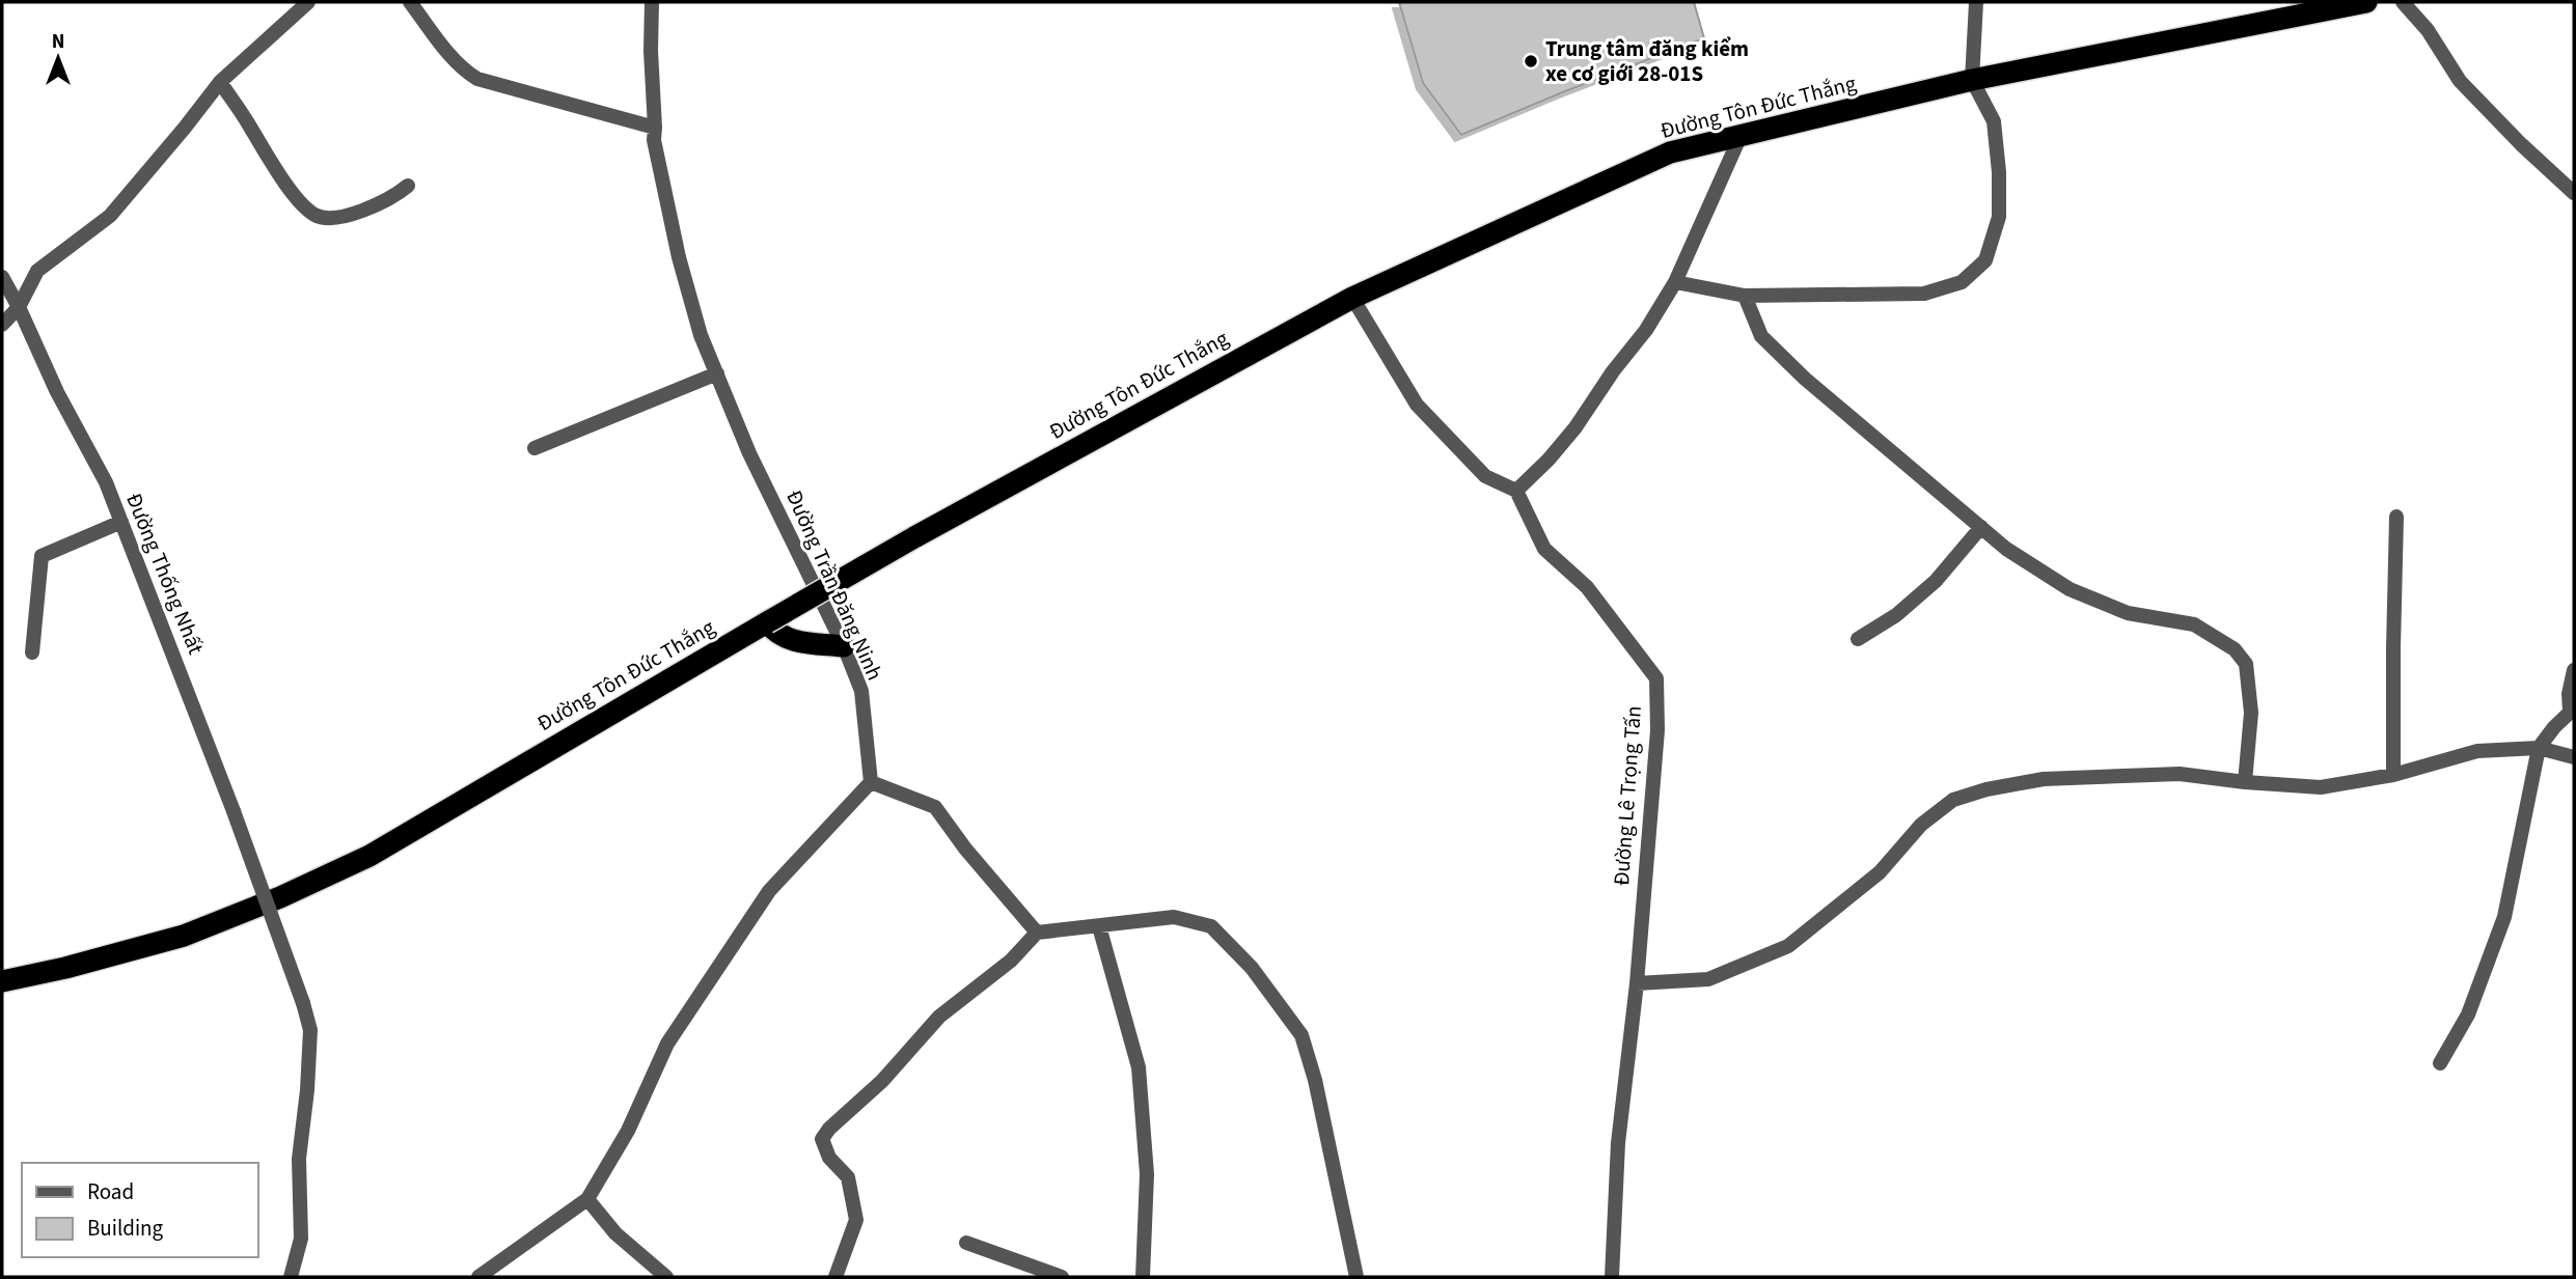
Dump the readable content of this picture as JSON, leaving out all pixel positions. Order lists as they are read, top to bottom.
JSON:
{
  "streets": {
    "highway": ["Đường Tôn Đức Thắng"],
    "street": ["Đường Thống Nhất", "Đường Trần Đăng Ninh", "Đường Lê Trọng Tấn"]
  },
  "places": ["Trung tâm đăng kiểm xe cơ giới 28-01S"],
  "legend": ["Road", "Building"],
  "north": "top"
}
